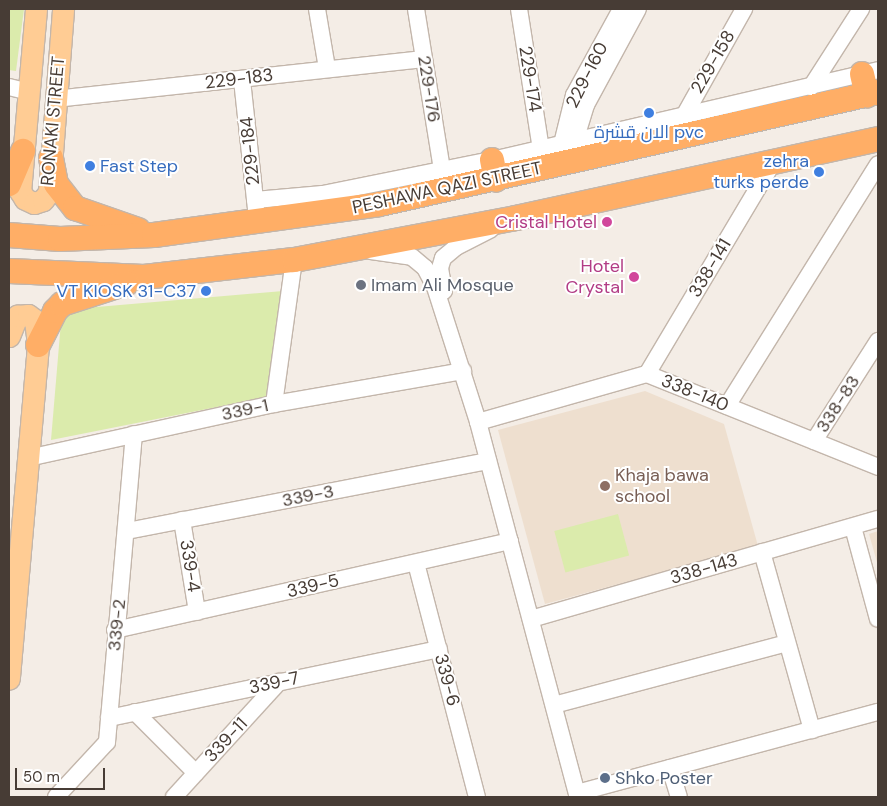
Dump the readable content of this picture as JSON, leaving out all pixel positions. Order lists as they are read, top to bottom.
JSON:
{
  "streets": {
    "highway": ["PESHAWA QAZI STREET"],
    "main road": ["RONAKI STREET"],
    "street": [
      "229-158",
      "229-160",
      "229-183",
      "229-174",
      "229-176",
      "229-184",
      "338-141",
      "338-140",
      "338-83",
      "339-1",
      "339-3",
      "339-4",
      "338-143",
      "339-5",
      "339-2",
      "339-6",
      "339-7",
      "339-11"
    ]
  },
  "crossings": [
    ["229-183", "229-176"],
    ["229-183", "RONAKI STREET"],
    ["229-183", "229-184"],
    ["229-184", "PESHAWA QAZI STREET"],
    ["338-141", "338-140"],
    ["338-140", "338-83"],
    ["339-1", "339-2"],
    ["339-3", "339-4"],
    ["339-3", "339-2"],
    ["339-4", "339-5"],
    ["339-5", "339-2"],
    ["339-5", "339-6"],
    ["339-2", "339-7"],
    ["339-6", "339-7"],
    ["339-7", "339-11"]
  ],
  "places": [
    "الان قشرة pvc",
    "Fast Step",
    "zehra turks perde",
    "Cristal Hotel",
    "Hotel Crystal",
    "Imam Ali Mosque",
    "VT KIOSK 31-C37",
    "Khaja bawa school",
    "Shko Poster"
  ],
  "scale_bar": "50 m"
}
